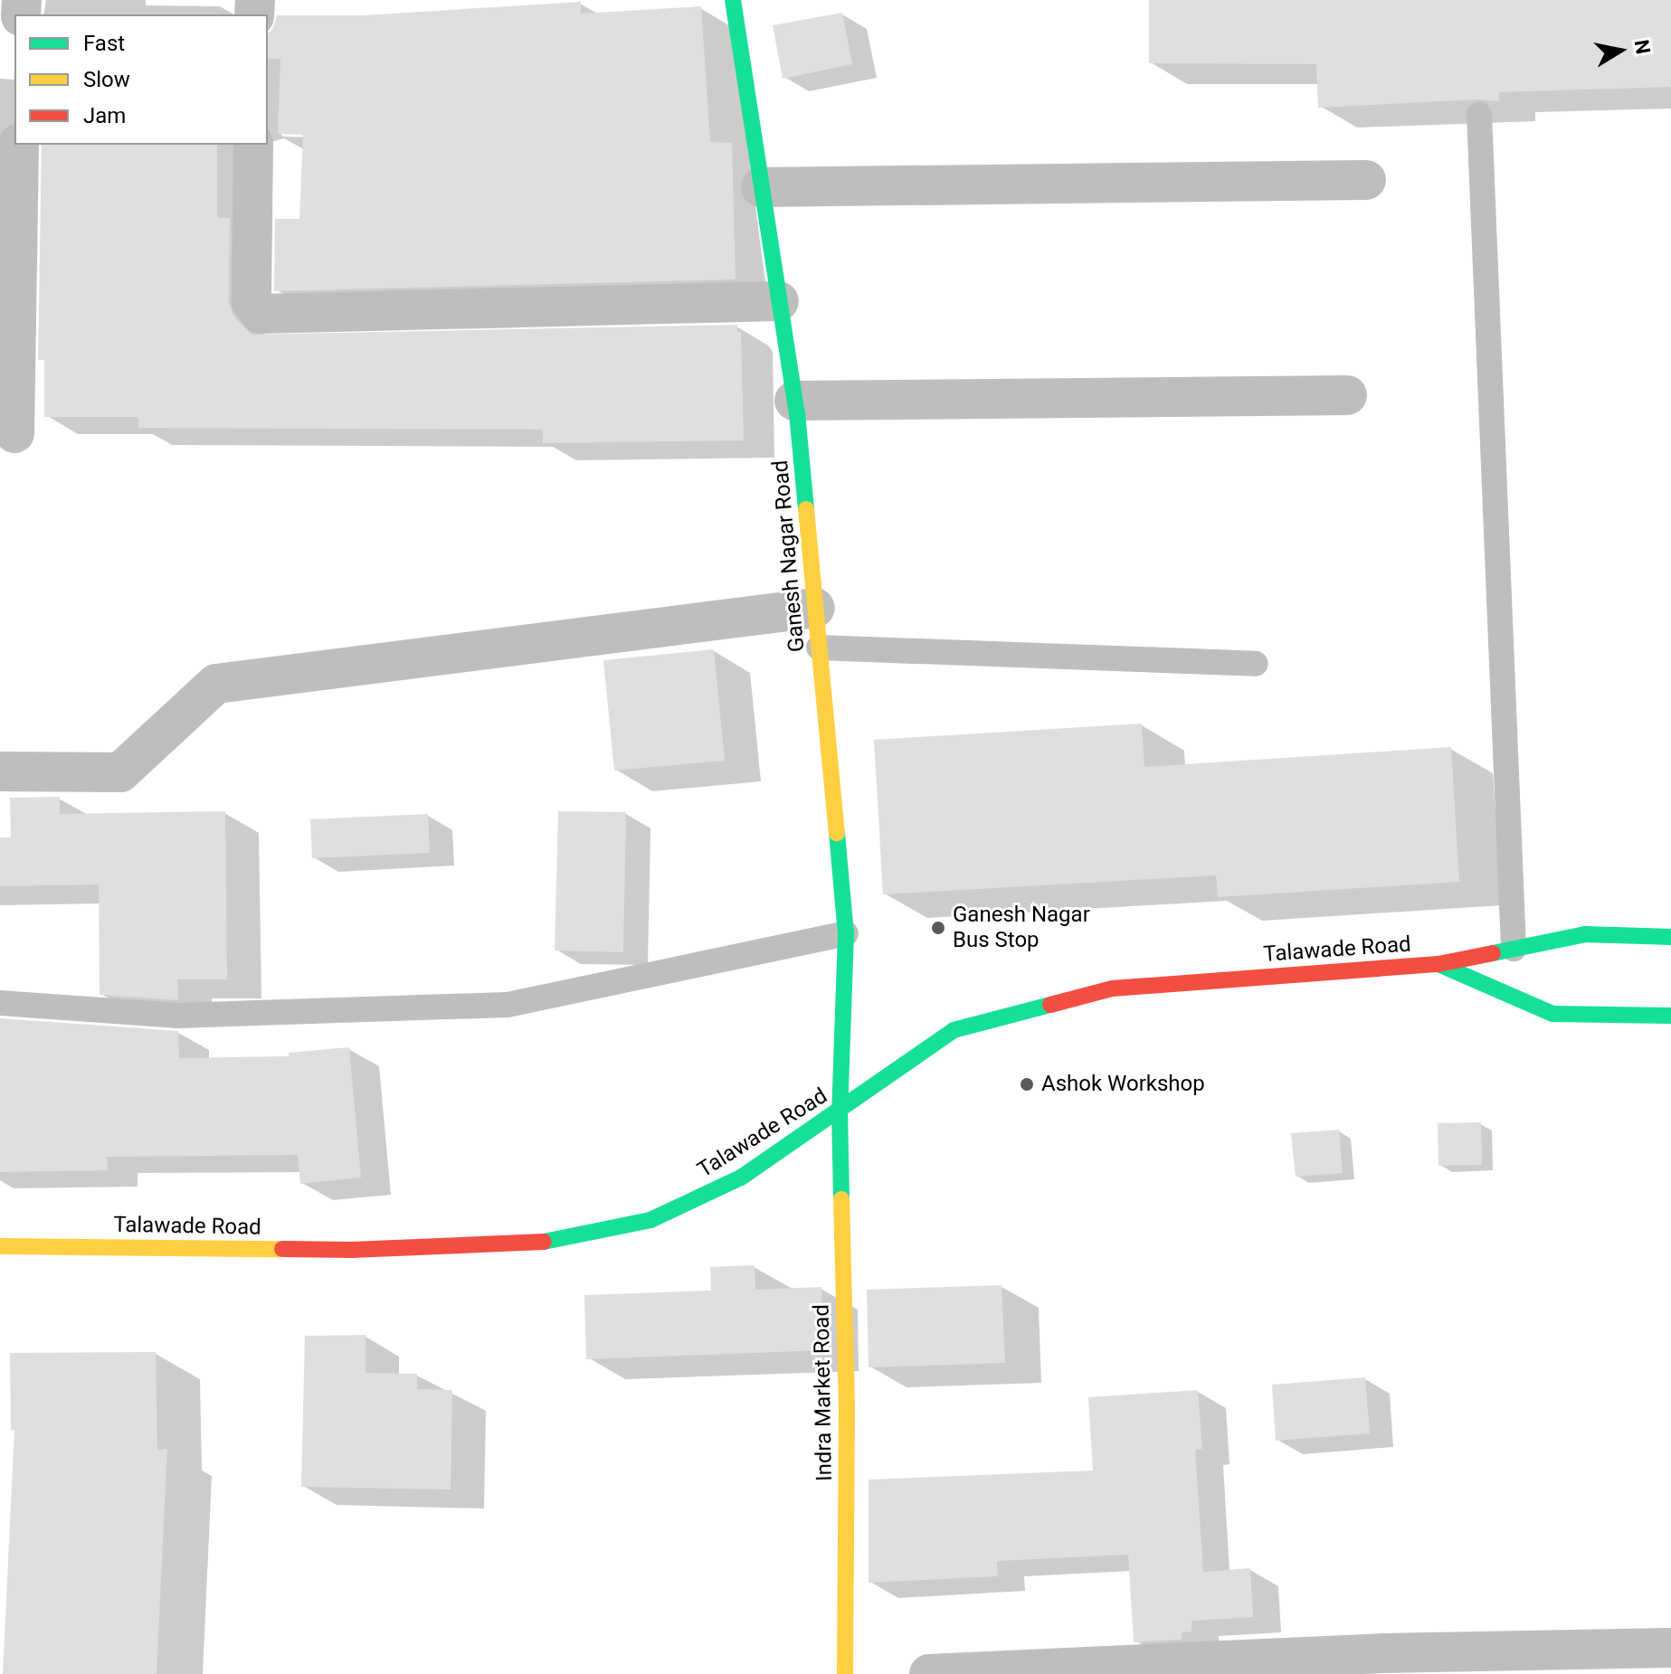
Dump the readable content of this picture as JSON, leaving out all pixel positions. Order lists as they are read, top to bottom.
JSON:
{
  "streets": {
    "main road": ["Ganesh Nagar Road", "Talawade Road", "Indra Market Road"]
  },
  "crossings": [
    ["Ganesh Nagar Road", "Talawade Road"],
    ["Ganesh Nagar Road", "Indra Market Road"],
    ["Talawade Road", "Indra Market Road"]
  ],
  "places": ["Ganesh Nagar Bus Stop", "Ashok Workshop"],
  "legend": ["Fast", "Slow", "Jam"],
  "north": "right"
}
